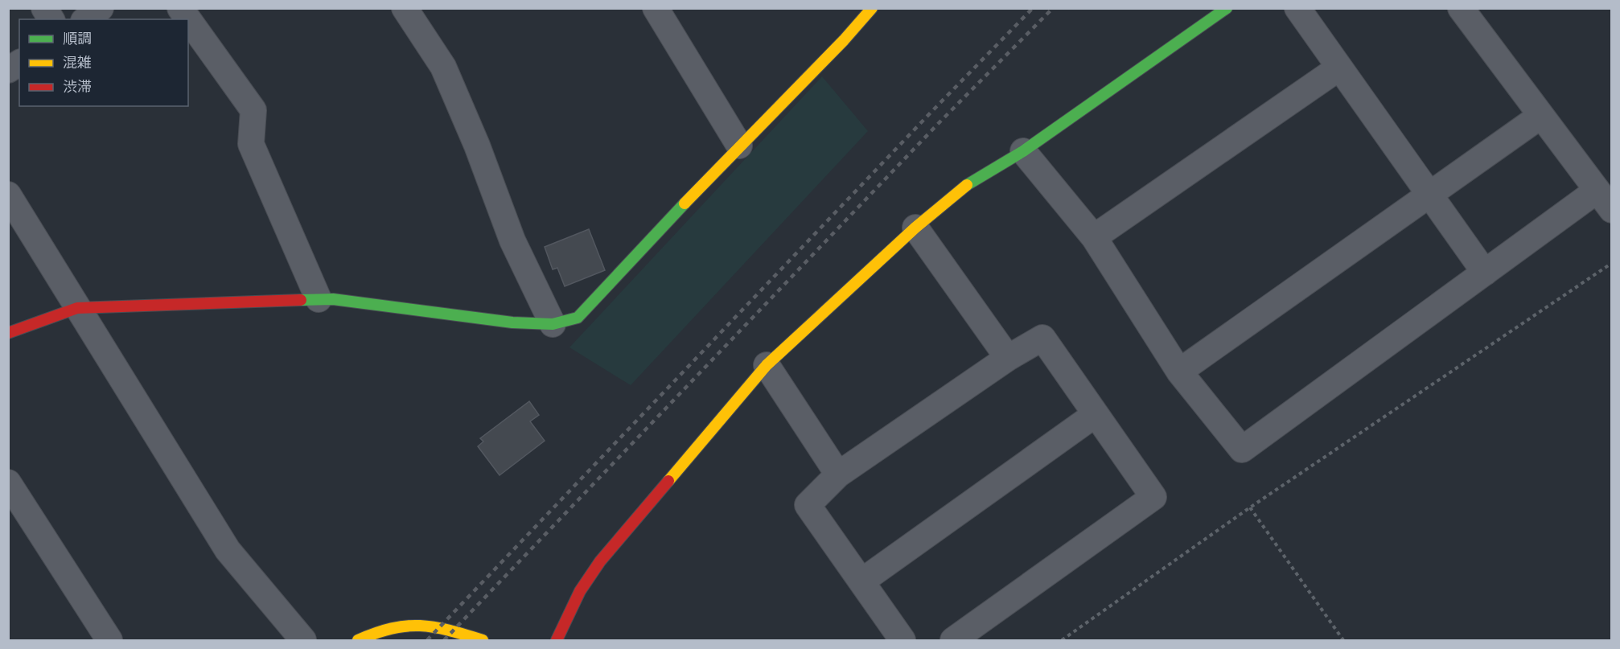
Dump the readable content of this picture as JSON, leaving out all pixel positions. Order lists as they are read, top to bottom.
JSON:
{
  "legend": ["順調", "混雑", "渋滞"]
}
